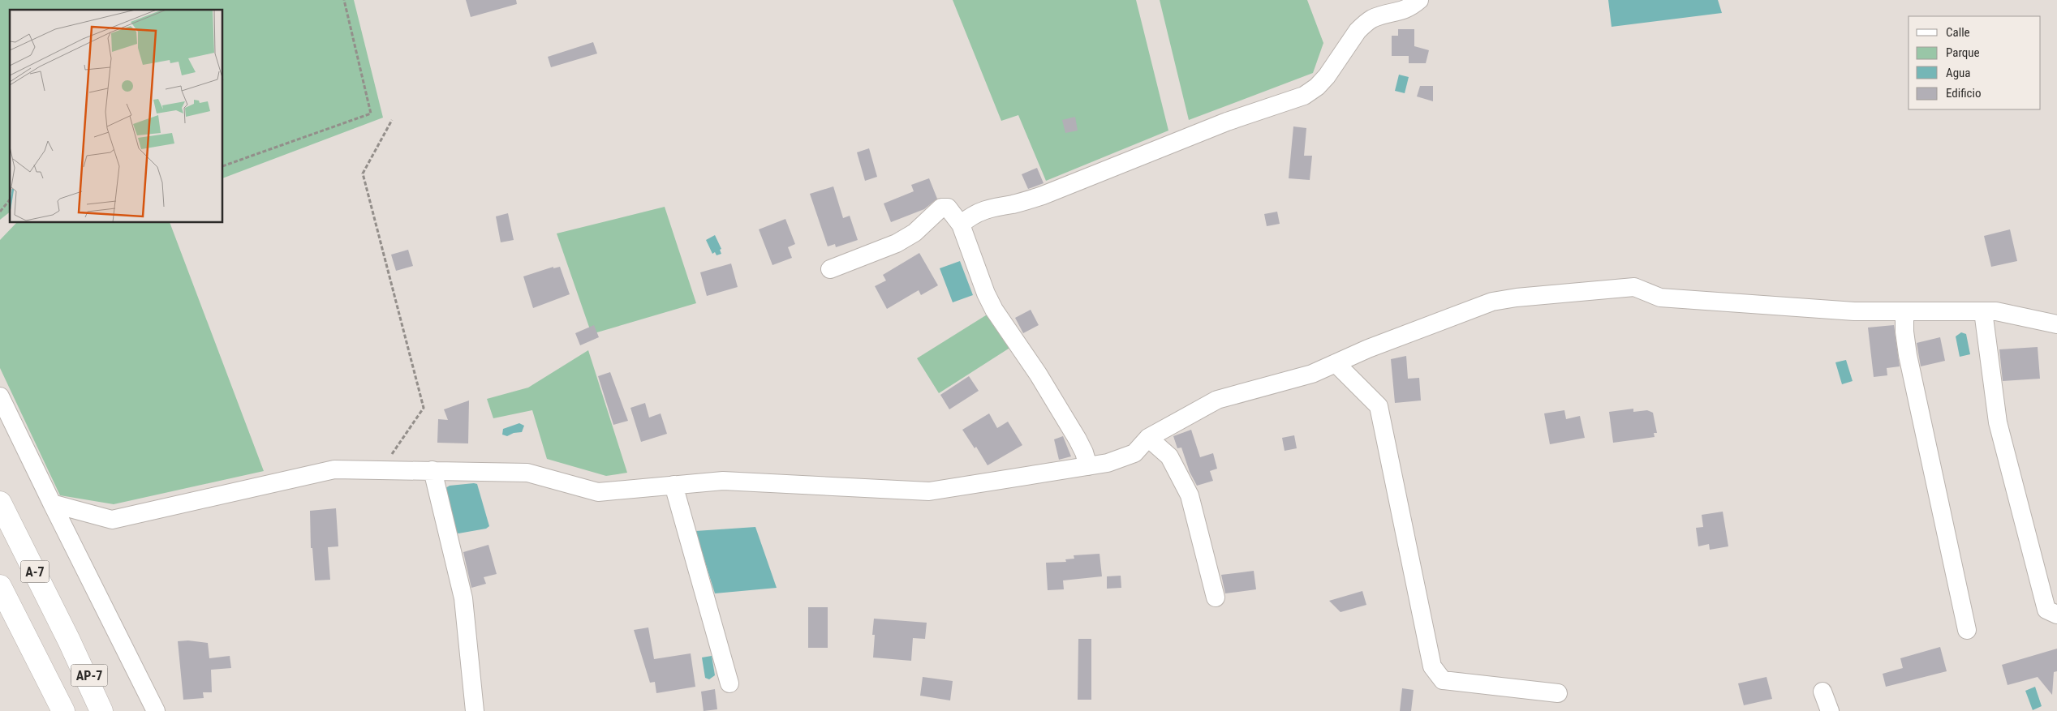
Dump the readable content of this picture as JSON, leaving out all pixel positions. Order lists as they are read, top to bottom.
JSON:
{
  "streets": {
    "highway": ["A-7", "AP-7"]
  },
  "crossings": [
    ["A-7", "AP-7"]
  ],
  "legend": [
    "Calle",
    "Parque",
    "Agua",
    "Edificio"
  ]
}
